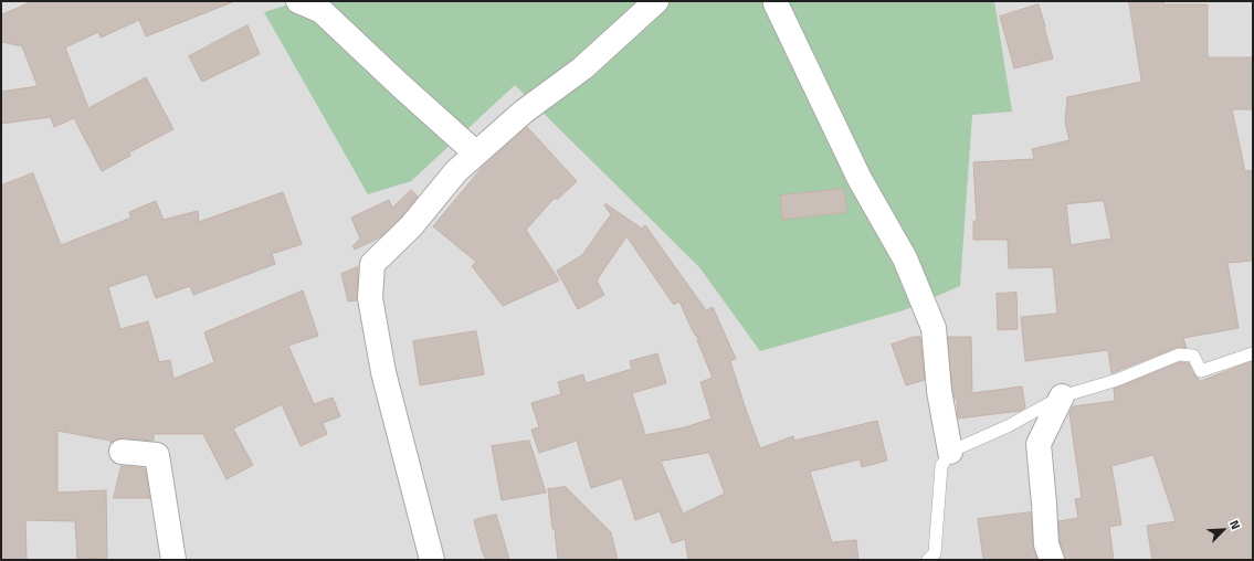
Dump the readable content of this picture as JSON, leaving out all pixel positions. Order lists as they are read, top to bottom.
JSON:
{
  "north": "top right"
}
